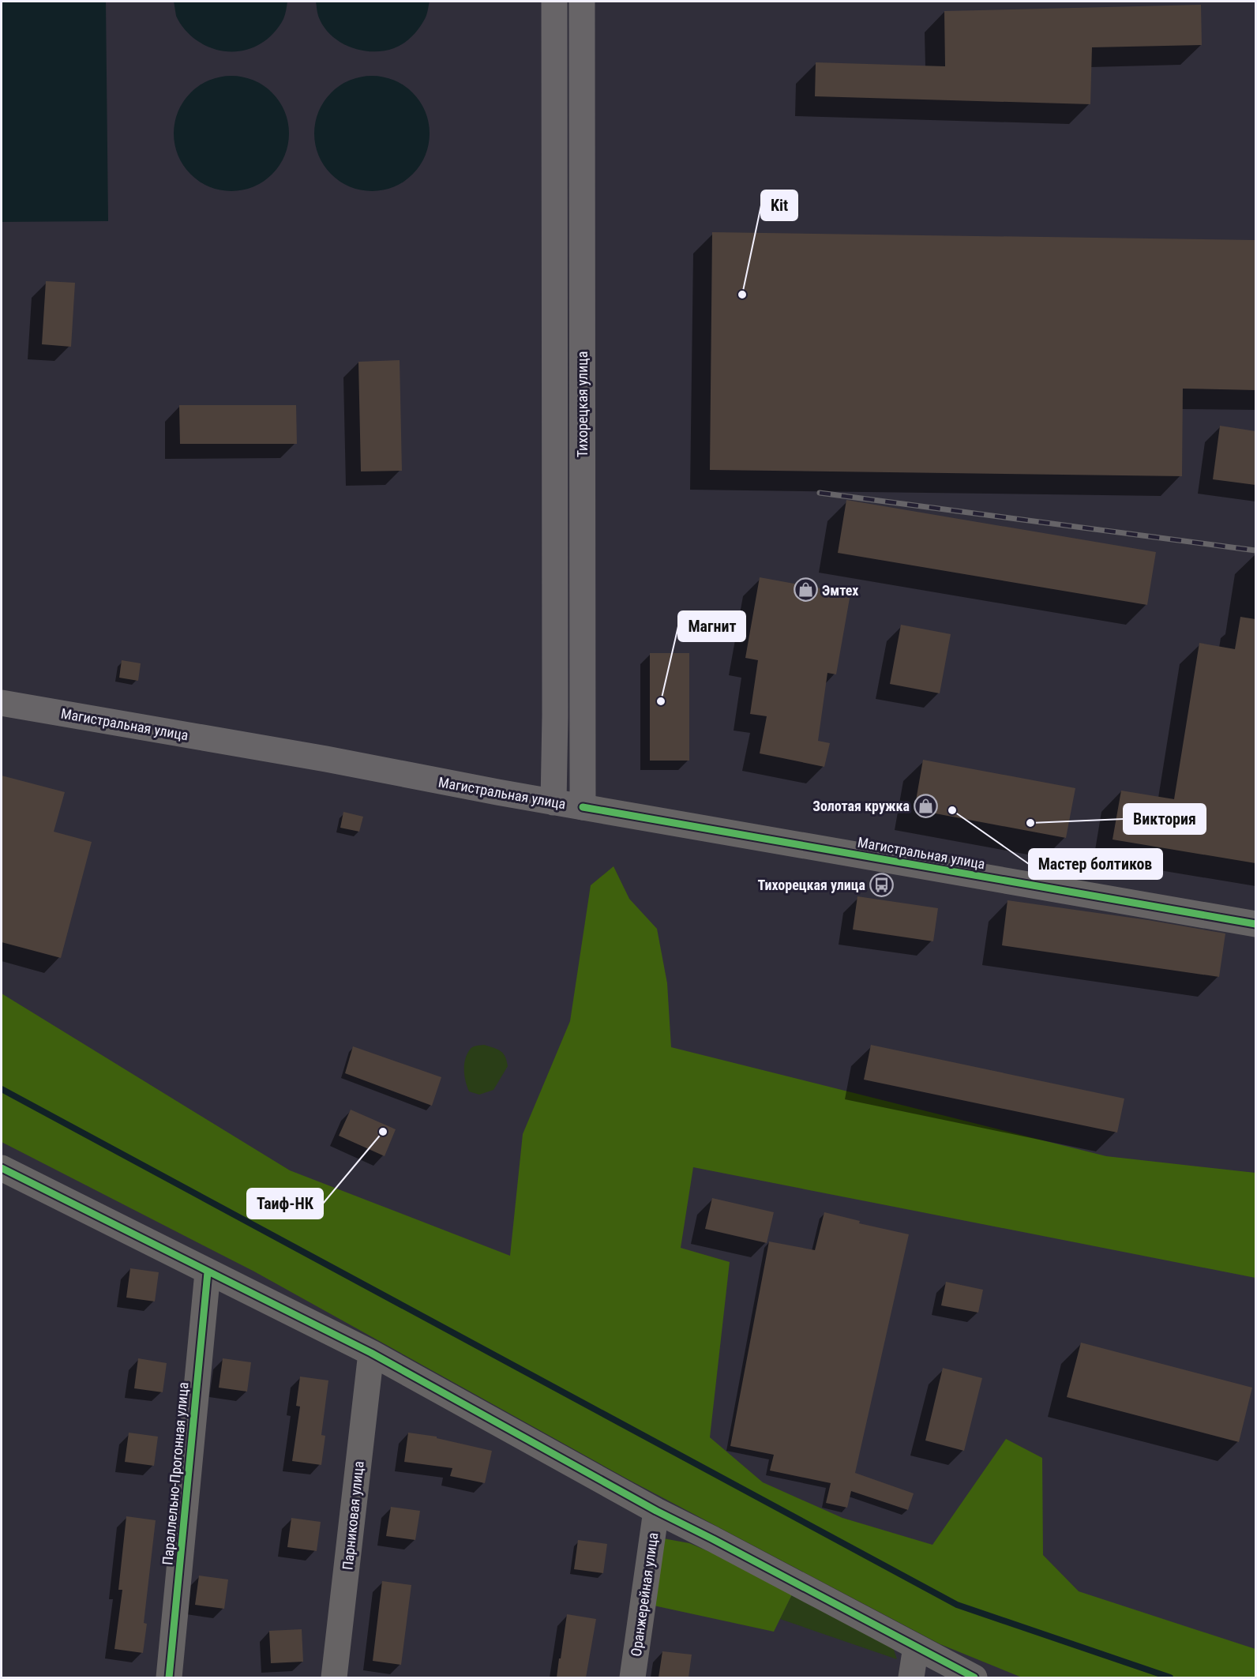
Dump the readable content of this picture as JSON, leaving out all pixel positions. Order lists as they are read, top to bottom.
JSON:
{
  "streets": {
    "main road": ["Тихорецкая улица", "Магистральная улица"],
    "street": ["Параллельно-Прогонная улица", "Парниковая улица", "Оранжерейная улица"]
  },
  "crossings": [
    ["Тихорецкая улица", "Магистральная улица"]
  ],
  "places": {
    "other": [
      "Kit",
      "Магнит",
      "Мастер болтиков",
      "Виктория",
      "Таиф-НК"
    ],
    "shop": ["Эмтех", "Золотая кружка"],
    "bus stop": ["Тихорецкая улица"]
  }
}
